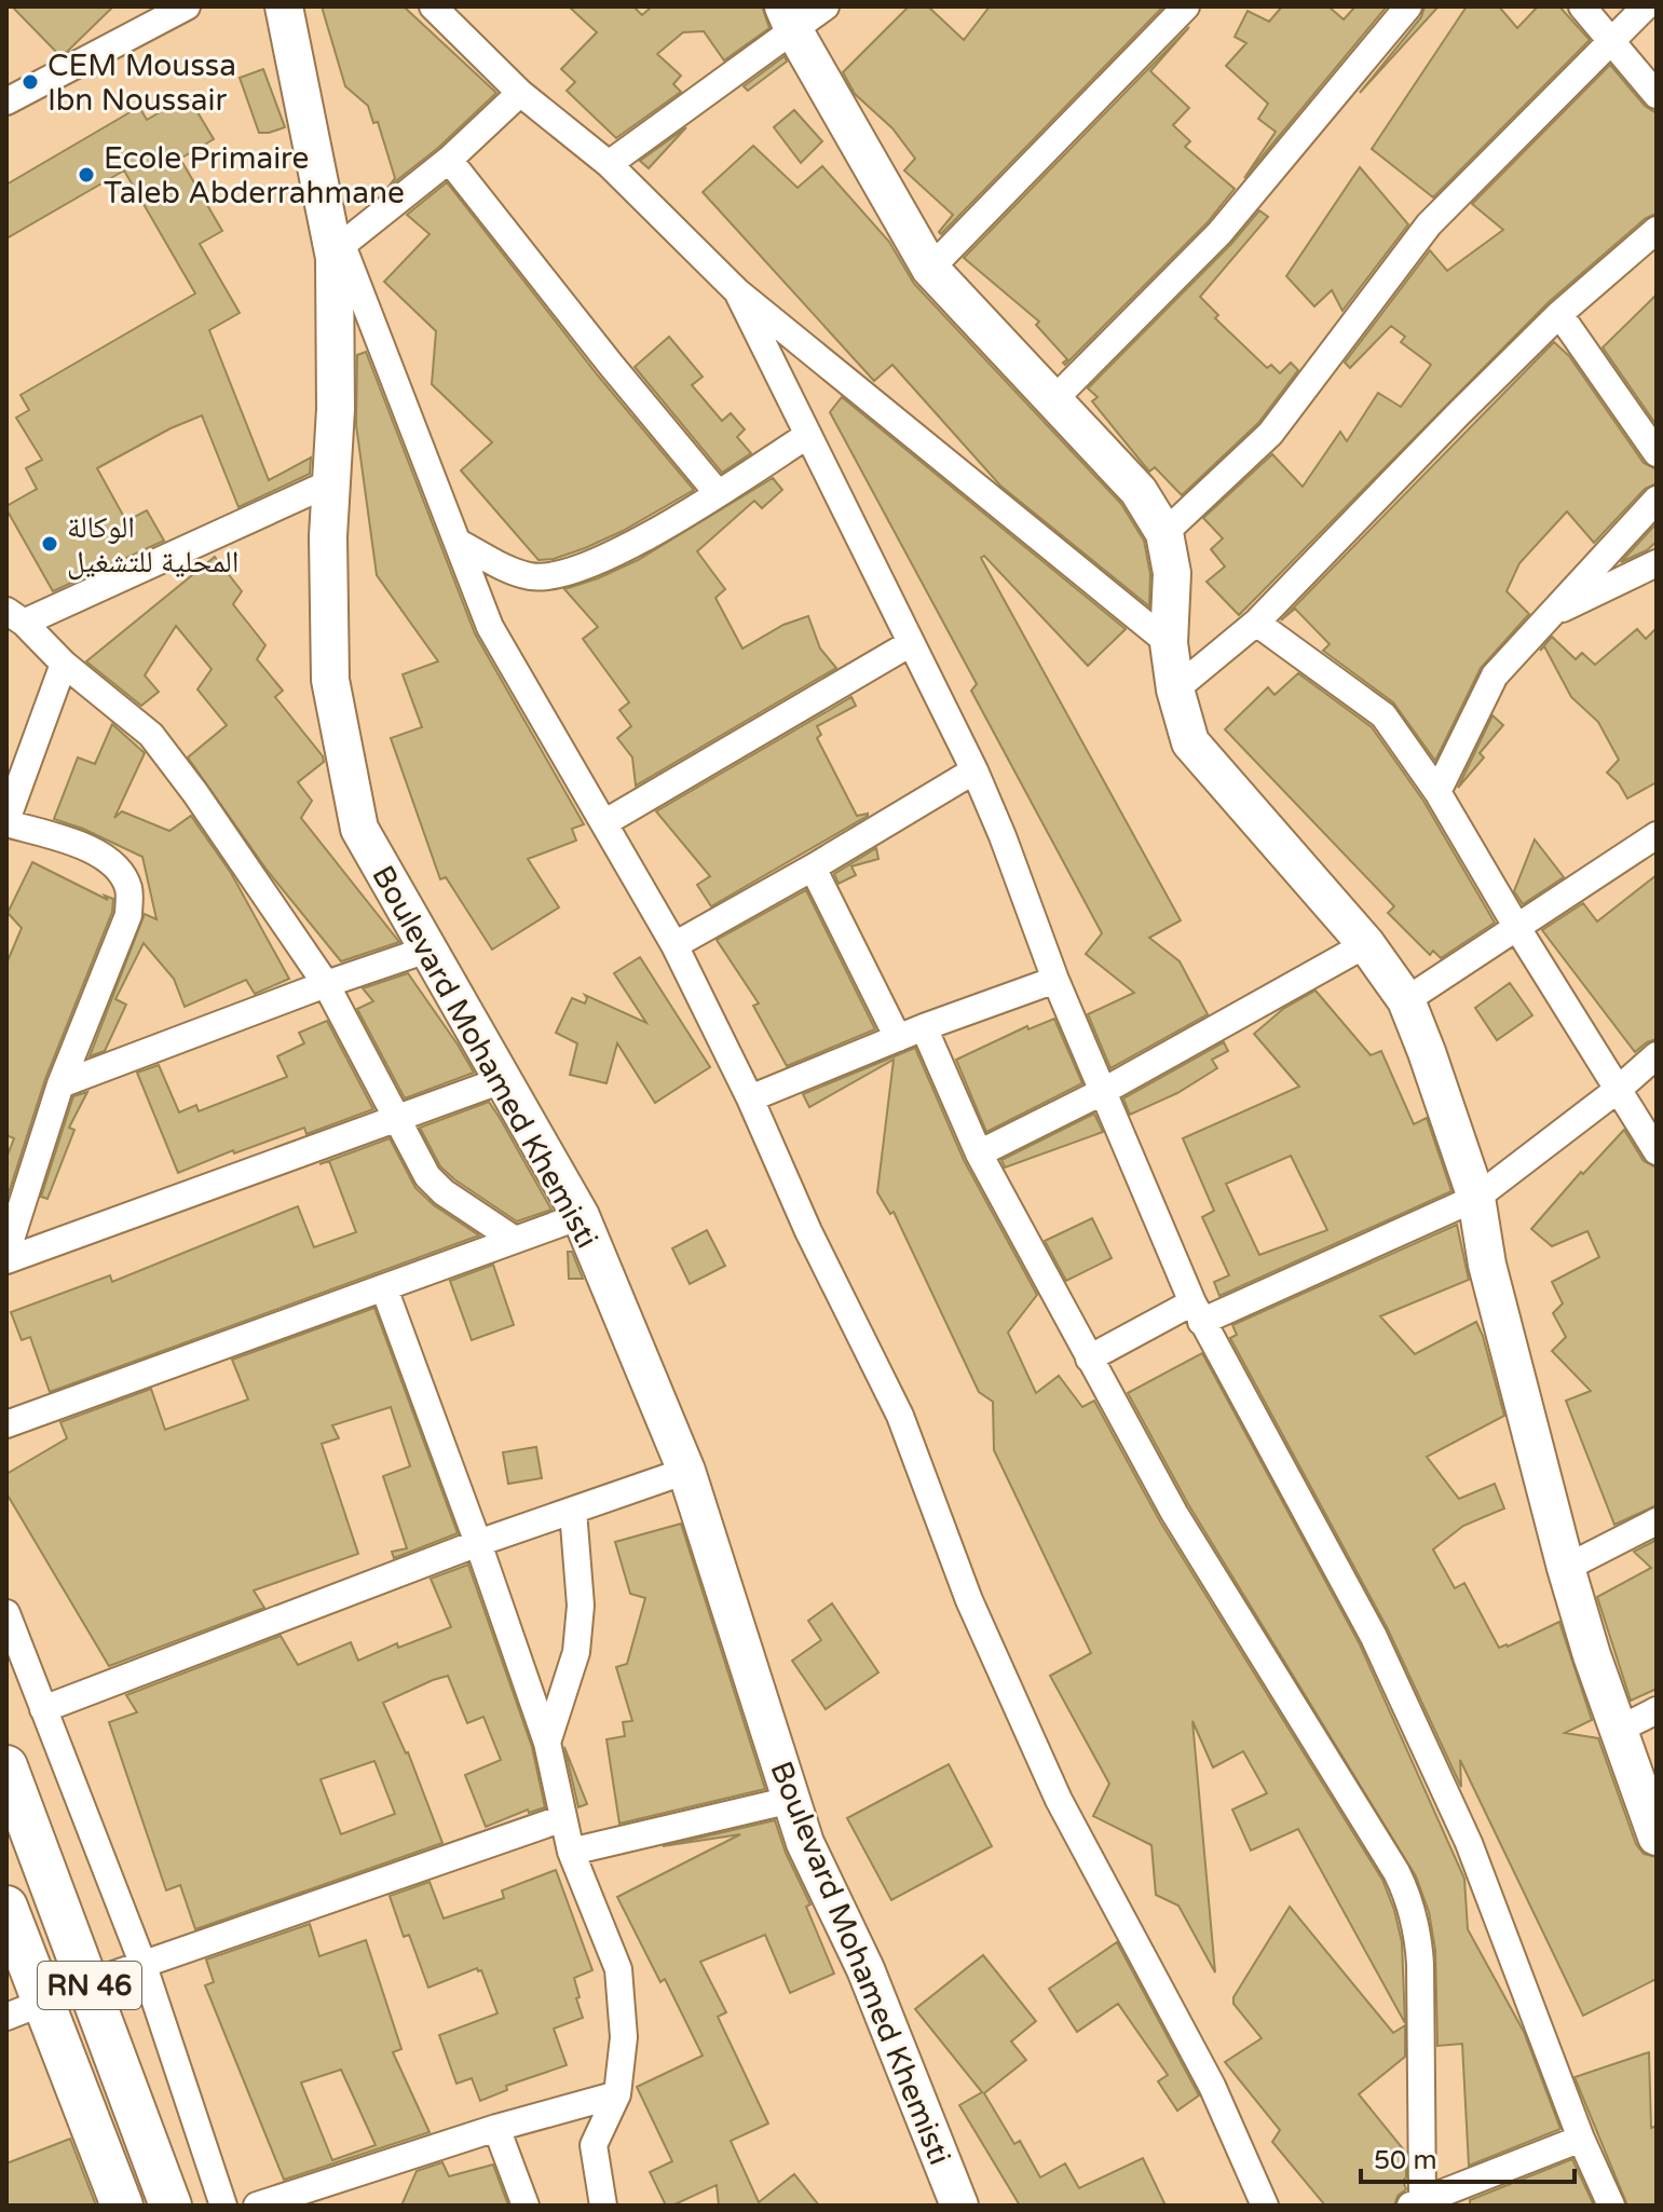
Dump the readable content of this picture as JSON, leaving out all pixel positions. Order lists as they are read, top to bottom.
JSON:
{
  "streets": {
    "main road": ["Boulevard Mohamed Khemisti", "RN 46"]
  },
  "places": ["CEM Moussa Ibn Noussair", "Ecole Primaire Taleb Abderrahmane", "الوكالة المحلية للتشغيل"],
  "scale_bar": "50 m"
}
